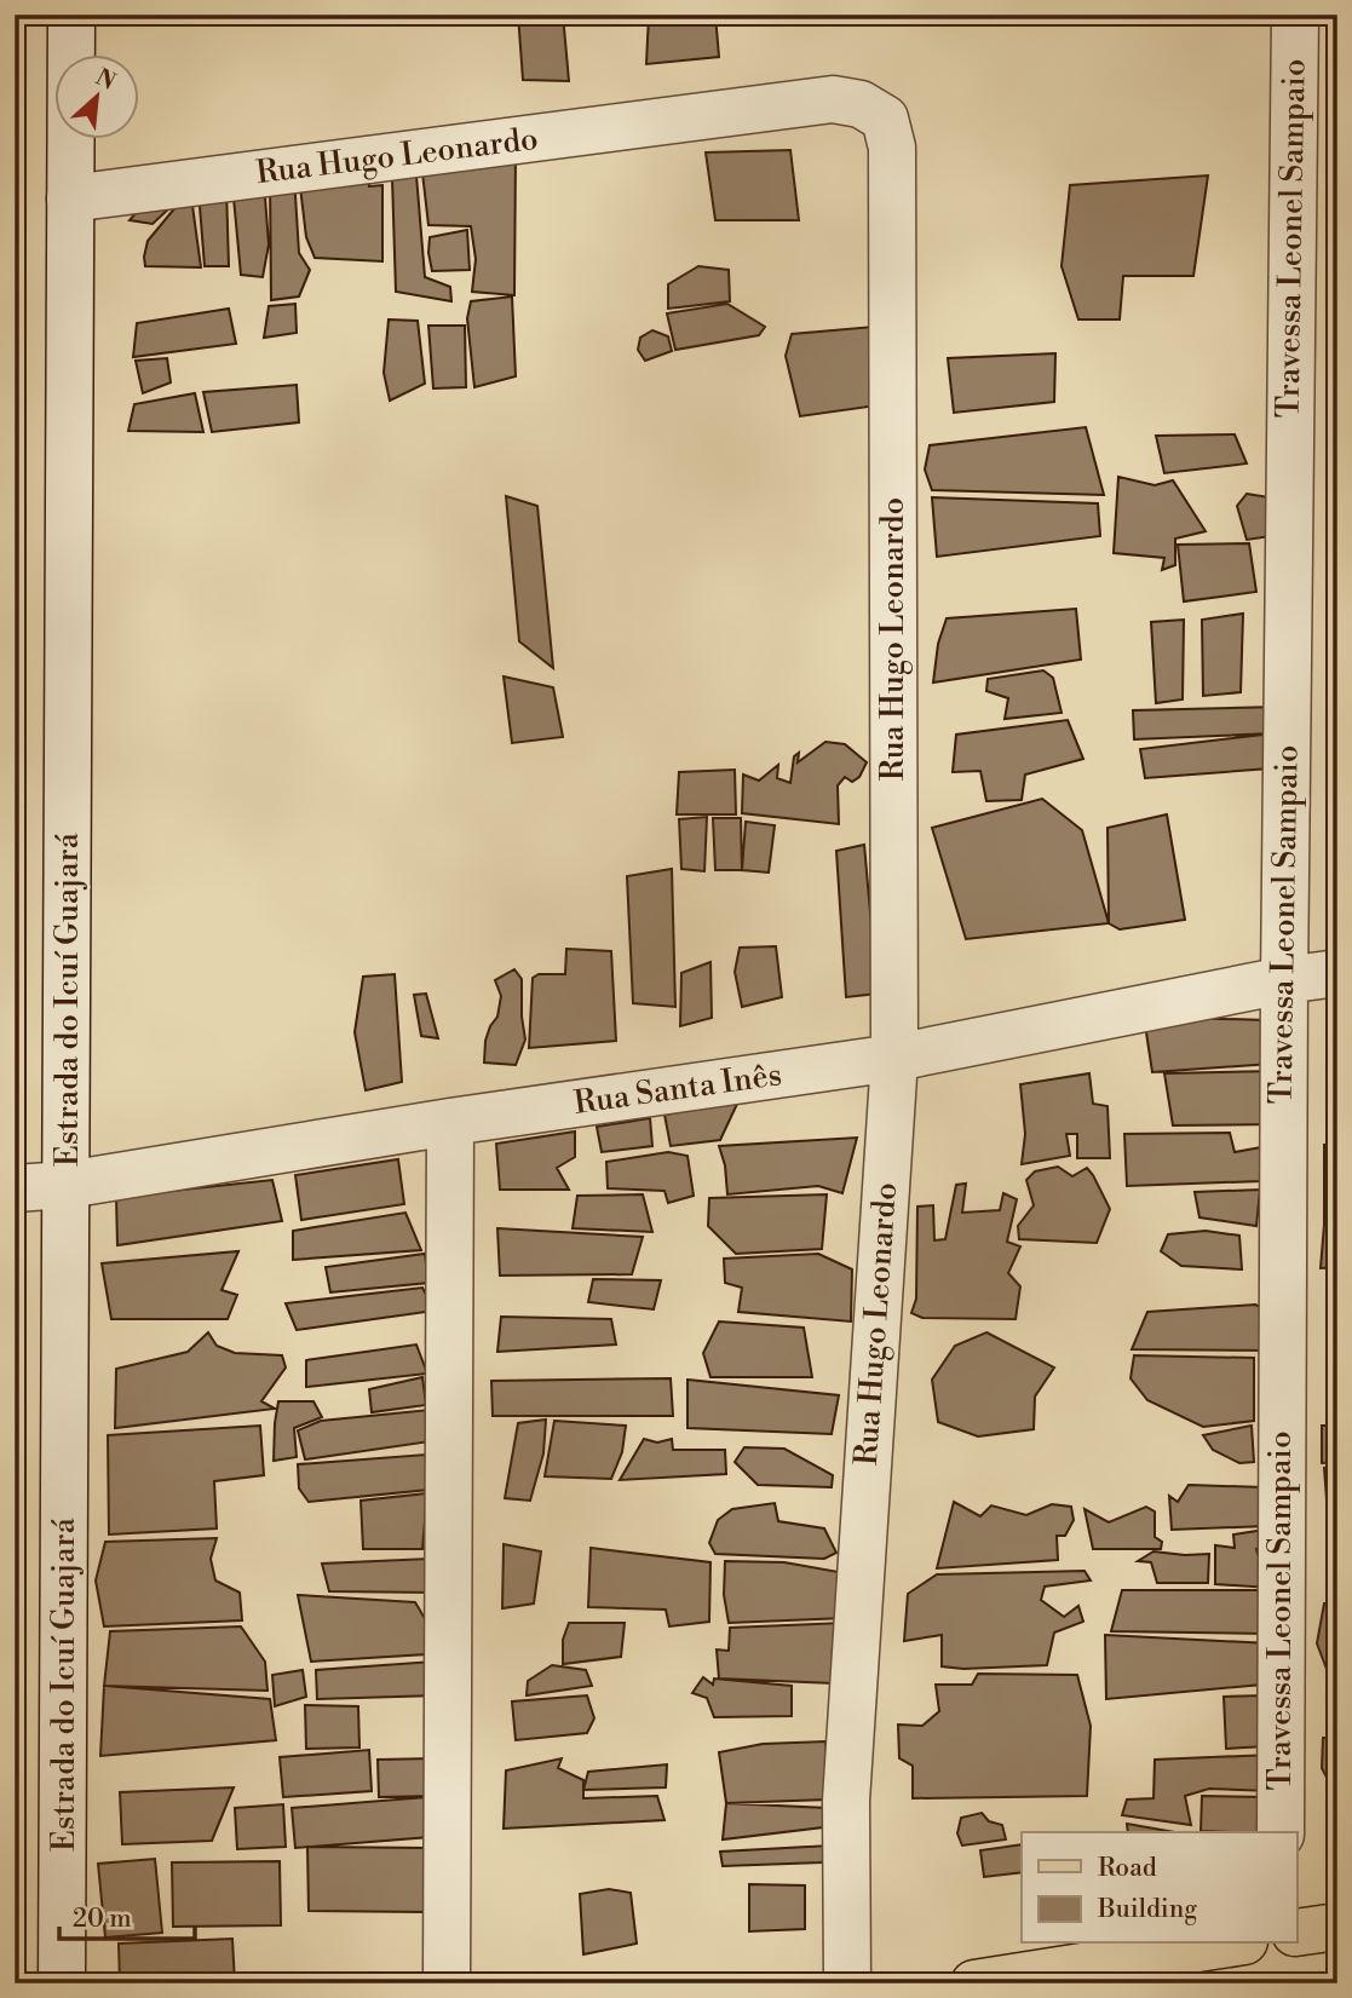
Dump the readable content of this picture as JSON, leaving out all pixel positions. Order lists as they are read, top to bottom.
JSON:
{
  "streets": {
    "street": [
      "Rua Hugo Leonardo",
      "Travessa Leonel Sampaio",
      "Estrada do Icuí Guajará",
      "Rua Santa Inês"
    ]
  },
  "crossings": [
    ["Rua Hugo Leonardo", "Estrada do Icuí Guajará"],
    ["Rua Hugo Leonardo", "Rua Santa Inês"],
    ["Travessa Leonel Sampaio", "Rua Santa Inês"],
    ["Estrada do Icuí Guajará", "Rua Santa Inês"]
  ],
  "legend": ["Road", "Building"],
  "scale_bar": "20 m",
  "north": "top right"
}
